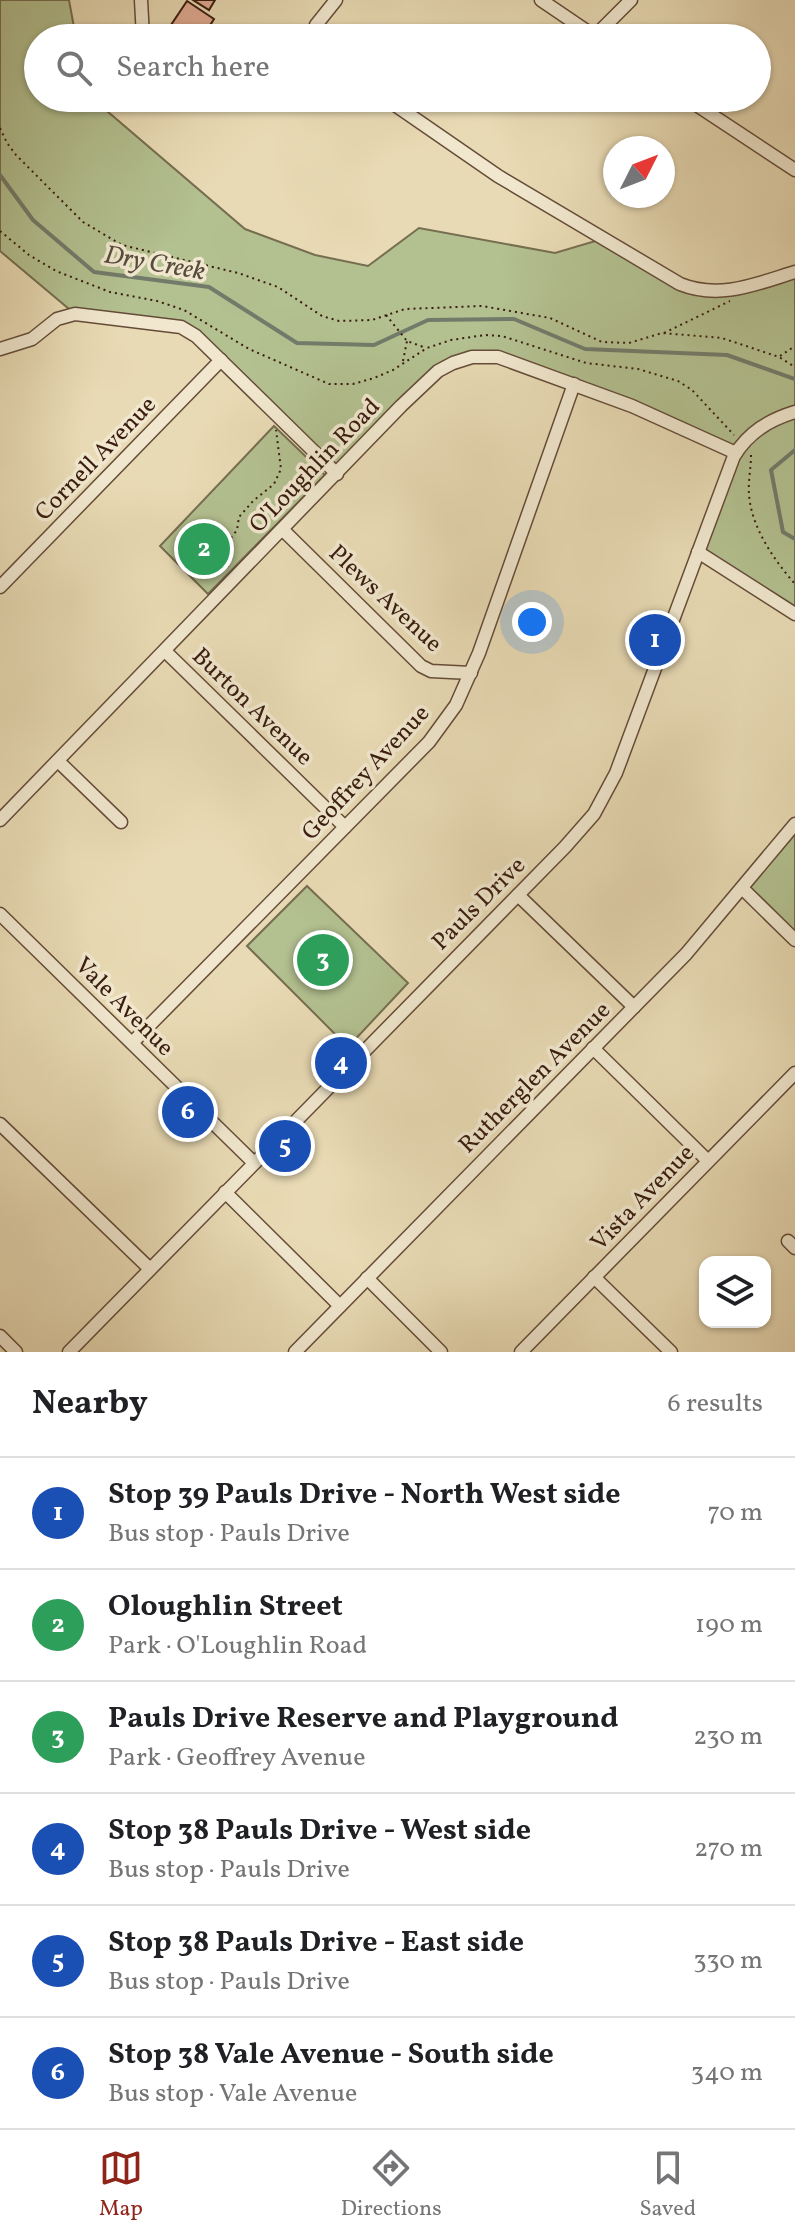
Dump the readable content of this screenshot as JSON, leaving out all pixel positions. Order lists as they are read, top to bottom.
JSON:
{
  "streets": {
    "street": [
      "Cornell Avenue",
      "O'Loughlin Road",
      "Plews Avenue",
      "Burton Avenue",
      "Geoffrey Avenue",
      "Pauls Drive",
      "Vale Avenue",
      "Rutherglen Avenue",
      "Vista Avenue"
    ]
  },
  "crossings": [
    ["O'Loughlin Road", "Plews Avenue"],
    ["O'Loughlin Road", "Burton Avenue"],
    ["O'Loughlin Road", "Geoffrey Avenue"],
    ["O'Loughlin Road", "Pauls Drive"],
    ["Plews Avenue", "Geoffrey Avenue"],
    ["Burton Avenue", "Geoffrey Avenue"],
    ["Geoffrey Avenue", "Vale Avenue"],
    ["Pauls Drive", "Vale Avenue"]
  ],
  "water": ["Dry Creek"],
  "north": "top right",
  "page": {
    "search": "Search here",
    "pins": [
      "2",
      "1",
      "3",
      "4",
      "6",
      "5"
    ],
    "heading": ["Nearby", "6 results"],
    "list": [
      {
        "mark": "1",
        "name": "Stop 39 Pauls Drive - North West side",
        "note": "Bus stop · Pauls Drive",
        "value": "70 m"
      },
      {
        "mark": "2",
        "name": "Oloughlin Street",
        "note": "Park · O'Loughlin Road",
        "value": "190 m"
      },
      {
        "mark": "3",
        "name": "Pauls Drive Reserve and Playground",
        "note": "Park · Geoffrey Avenue",
        "value": "230 m"
      },
      {
        "mark": "4",
        "name": "Stop 38 Pauls Drive - West side",
        "note": "Bus stop · Pauls Drive",
        "value": "270 m"
      },
      {
        "mark": "5",
        "name": "Stop 38 Pauls Drive - East side",
        "note": "Bus stop · Pauls Drive",
        "value": "330 m"
      },
      {
        "mark": "6",
        "name": "Stop 38 Vale Avenue - South side",
        "note": "Bus stop · Vale Avenue",
        "value": "340 m"
      }
    ],
    "nav": ["Map", "Directions", "Saved"]
  }
}
